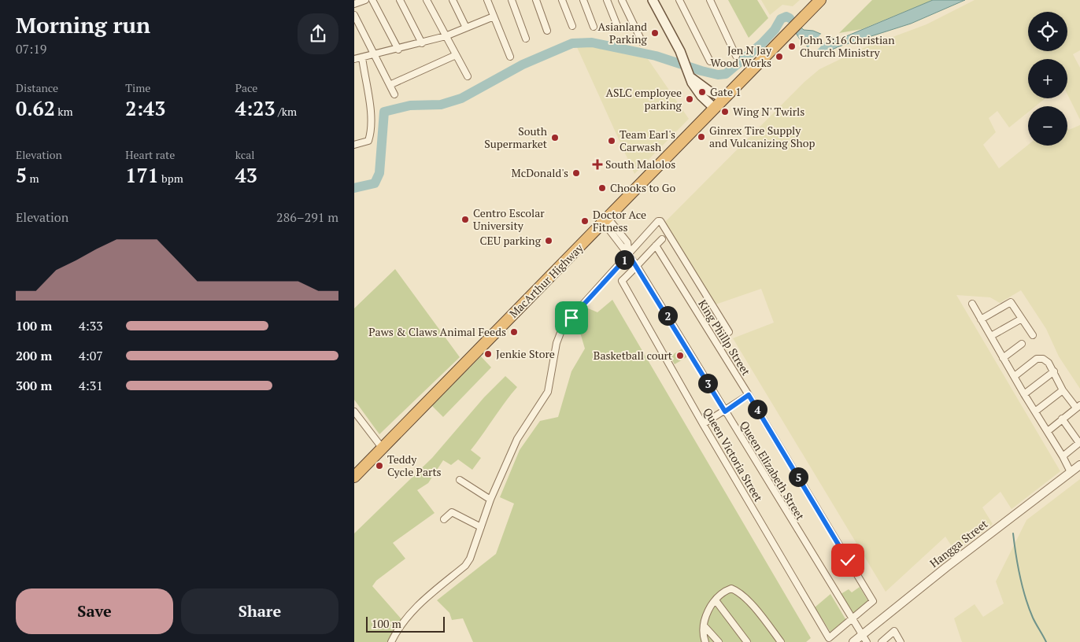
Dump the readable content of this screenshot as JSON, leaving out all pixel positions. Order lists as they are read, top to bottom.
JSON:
{
  "streets": {
    "highway": ["MacArthur Highway"],
    "street": [
      "King Phillp Street",
      "Queen Victoria Street",
      "Queen Elizabeth Street",
      "Hangga Street"
    ]
  },
  "crossings": [
    ["MacArthur Highway", "Queen Elizabeth Street"],
    ["King Phillp Street", "Queen Victoria Street"],
    ["King Phillp Street", "Queen Elizabeth Street"],
    ["Queen Victoria Street", "Queen Elizabeth Street"],
    ["Queen Elizabeth Street", "Hangga Street"]
  ],
  "places": {
    "other": [
      "Asianland Parking",
      "John 3:16 Christian Church Ministry",
      "Jen N Jay Wood Works",
      "Gate 1",
      "ASLC employee parking",
      "Wing N' Twirls",
      "Ginrex Tire Supply and Vulcanizing Shop",
      "South Supermarket",
      "Team Earl's Carwash",
      "McDonald's",
      "Chooks to Go",
      "Centro Escolar University",
      "Doctor Ace Fitness",
      "CEU parking",
      "Paws & Claws Animal Feeds",
      "Jenkie Store",
      "Basketball court",
      "Teddy Cycle Parts"
    ],
    "health": ["South Malolos"]
  },
  "scale_bar": "100 m",
  "page": {
    "heading": ["Morning run", "07:19"],
    "map_buttons": ["+", "−"],
    "stats": [
      ["Distance", "0.62 km"],
      ["Time", "2:43"],
      ["Pace", "4:23 /km"],
      ["Elevation", "5 m"],
      ["Heart rate", "171 bpm"],
      ["kcal", "43"]
    ],
    "chart": ["Elevation", "286–291 m"],
    "pins": [
      "1",
      "2",
      "3",
      "4",
      "5"
    ],
    "list": [
      {
        "name": "100 m",
        "note": "4:33"
      },
      {
        "name": "200 m",
        "note": "4:07"
      },
      {
        "name": "300 m",
        "note": "4:31"
      }
    ],
    "buttons": ["Save", "Share"],
    "scale": "100 m"
  }
}
